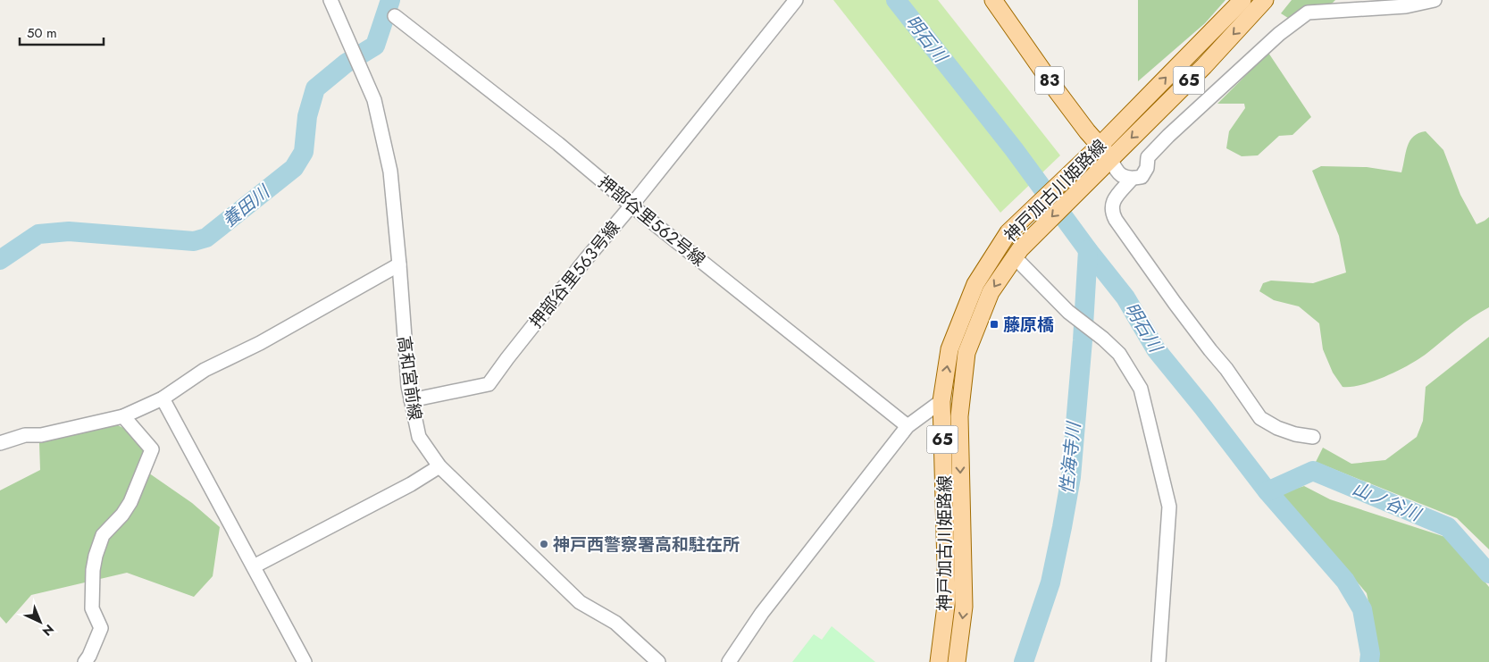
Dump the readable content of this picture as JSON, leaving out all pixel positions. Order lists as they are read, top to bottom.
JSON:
{
  "streets": {
    "main road": ["83", "65", "神戸加古川姫路線"],
    "street": ["押部谷里５６２号線", "押部谷里５６３号線", "高和宮前線"]
  },
  "crossings": [
    ["83", "神戸加古川姫路線"],
    ["押部谷里５６２号線", "押部谷里５６３号線"],
    ["押部谷里５６３号線", "高和宮前線"]
  ],
  "water": [
    "明石川",
    "養田川",
    "性海寺川",
    "山ノ谷川"
  ],
  "places": {
    "transit": ["藤原橋"],
    "other": ["神戸西警察署高和駐在所"]
  },
  "scale_bar": "50 m",
  "north": "bottom right"
}
